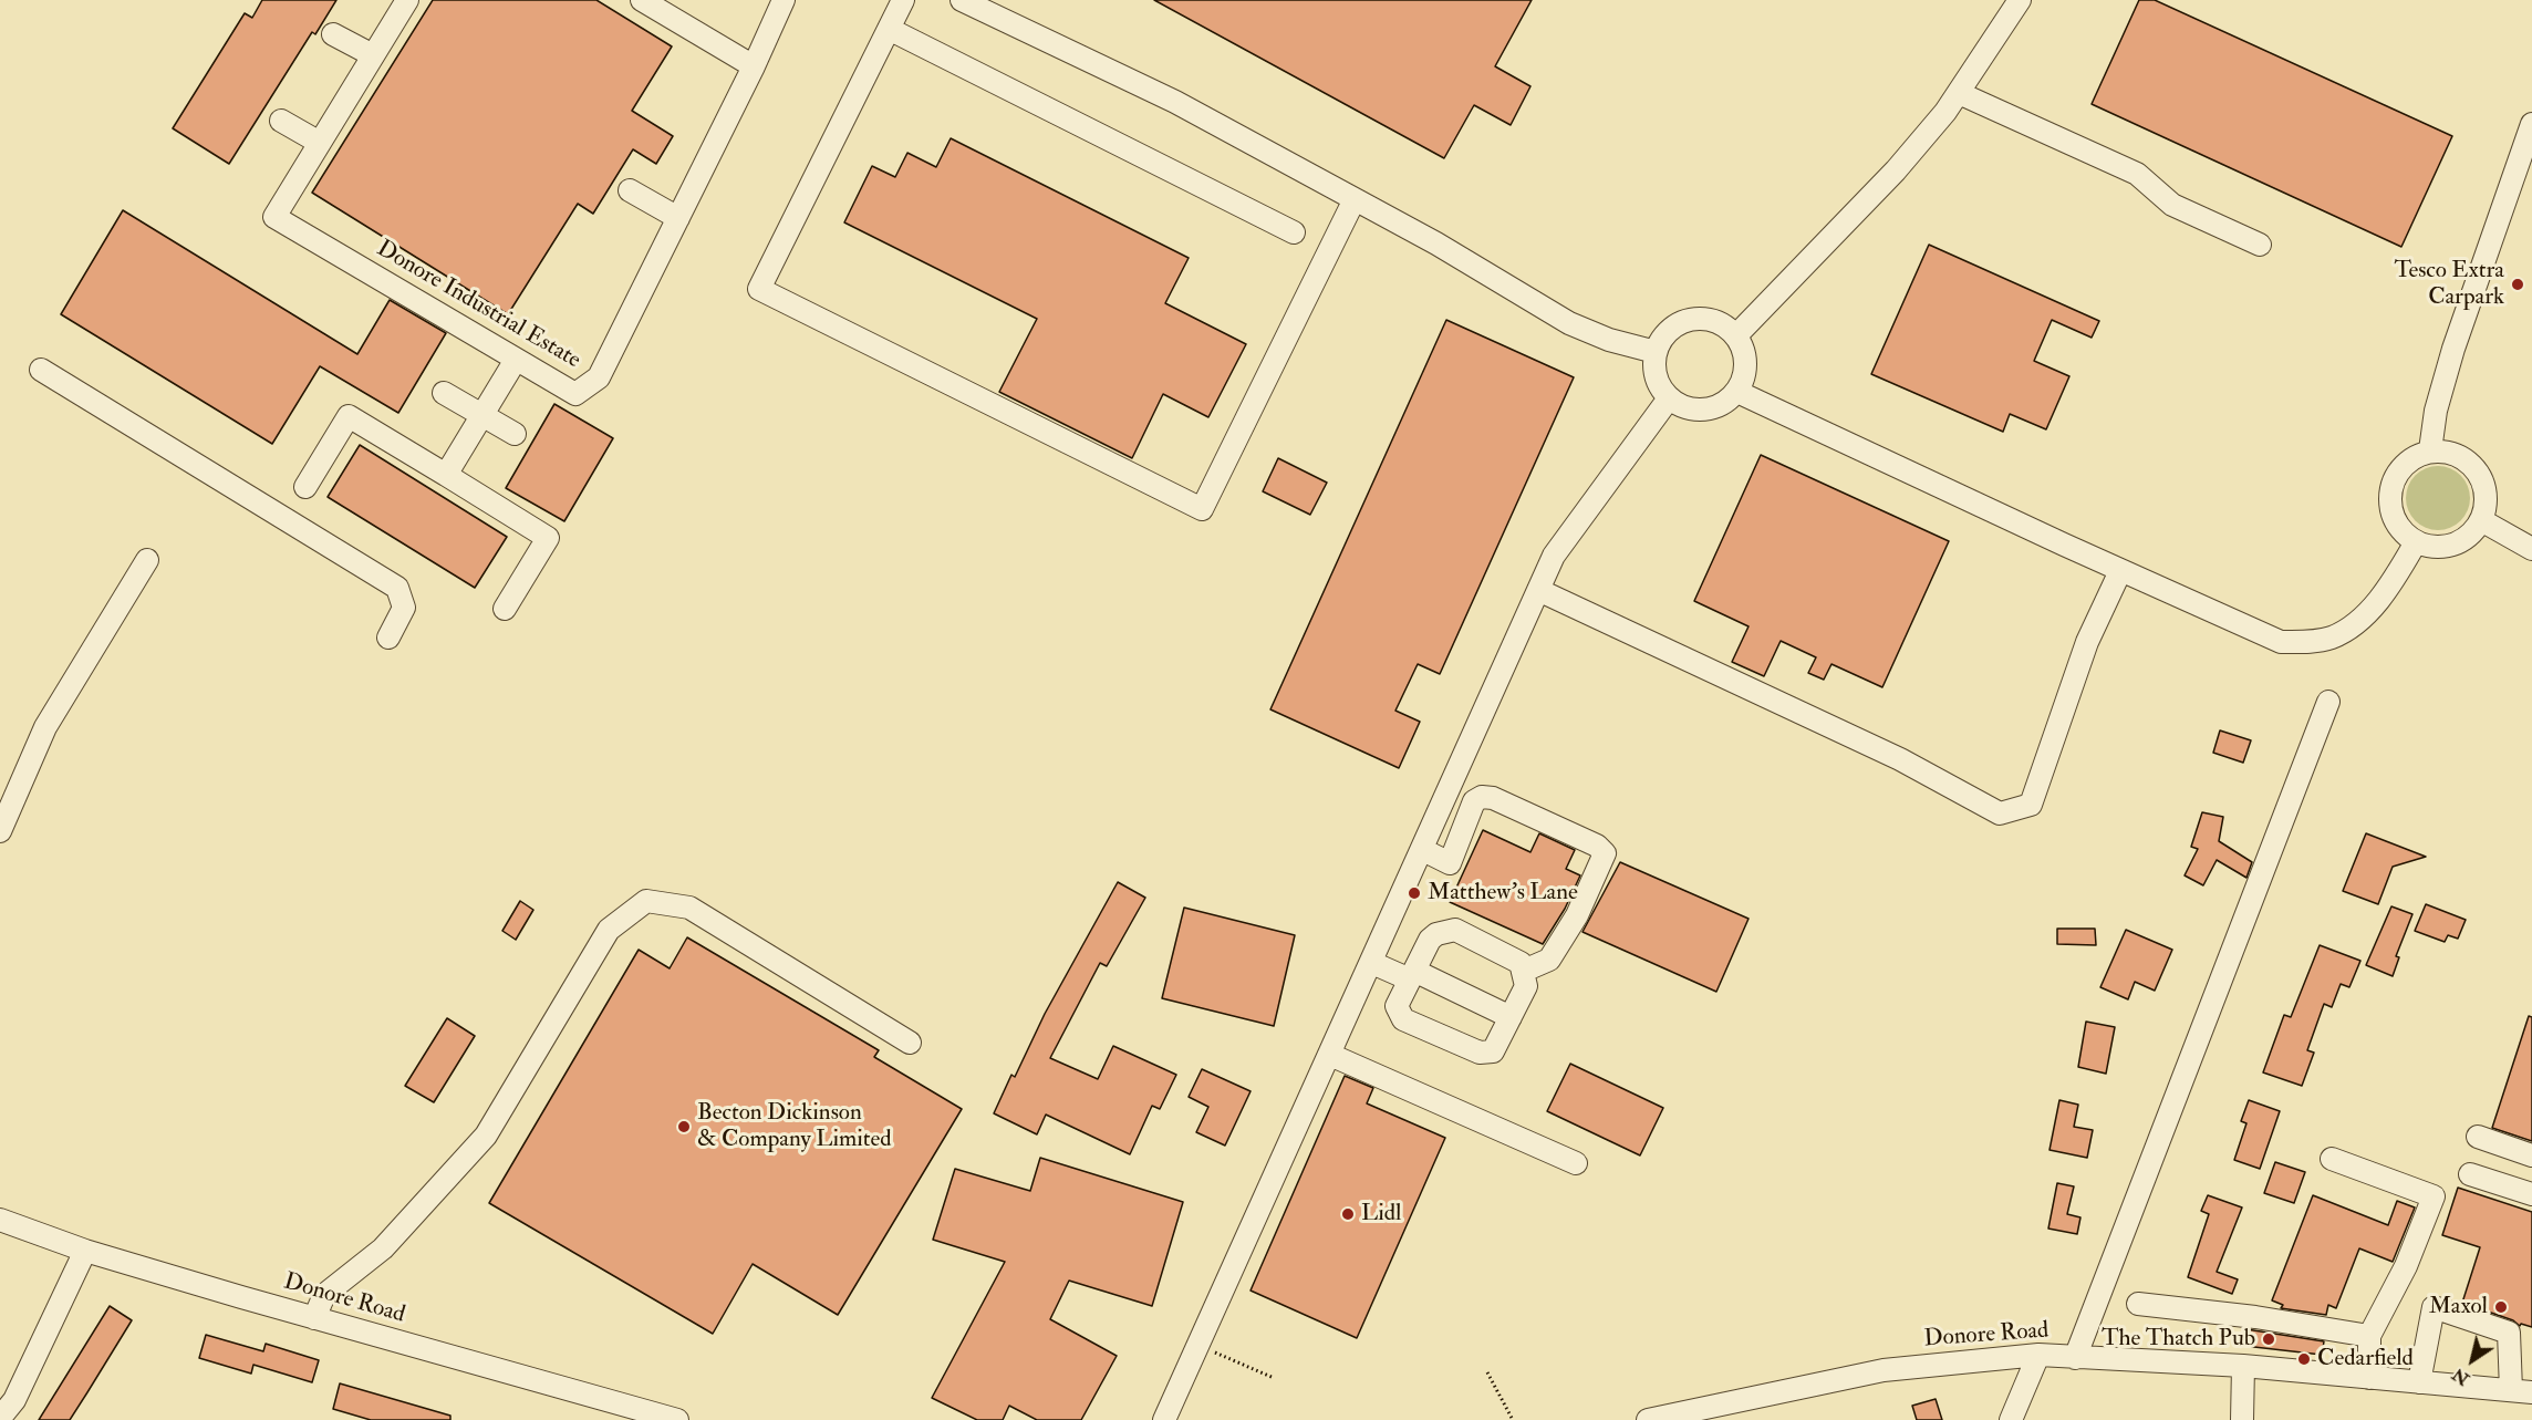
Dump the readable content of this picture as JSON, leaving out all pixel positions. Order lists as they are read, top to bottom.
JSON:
{
  "streets": {
    "street": ["Donore Industrial Estate", "Donore Road"]
  },
  "places": [
    "Tesco Extra Carpark",
    "Matthew's Lane",
    "Becton Dickinson & Company Limited",
    "Lidl",
    "Maxol",
    "The Thatch Pub",
    "Cedarfield"
  ],
  "north": "bottom left"
}
